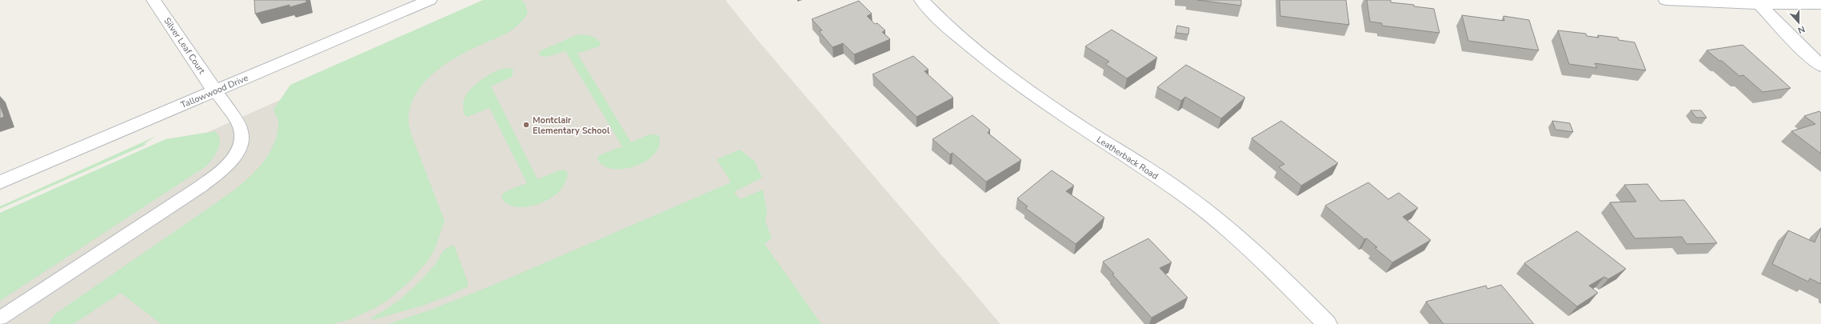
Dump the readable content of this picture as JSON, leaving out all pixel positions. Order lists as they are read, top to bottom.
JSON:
{
  "streets": {
    "street": ["Silver Leaf Court", "Tallowwood Drive", "Leatherback Road"]
  },
  "crossings": [
    ["Silver Leaf Court", "Tallowwood Drive"]
  ],
  "places": ["Montclair Elementary School"],
  "north": "bottom"
}
